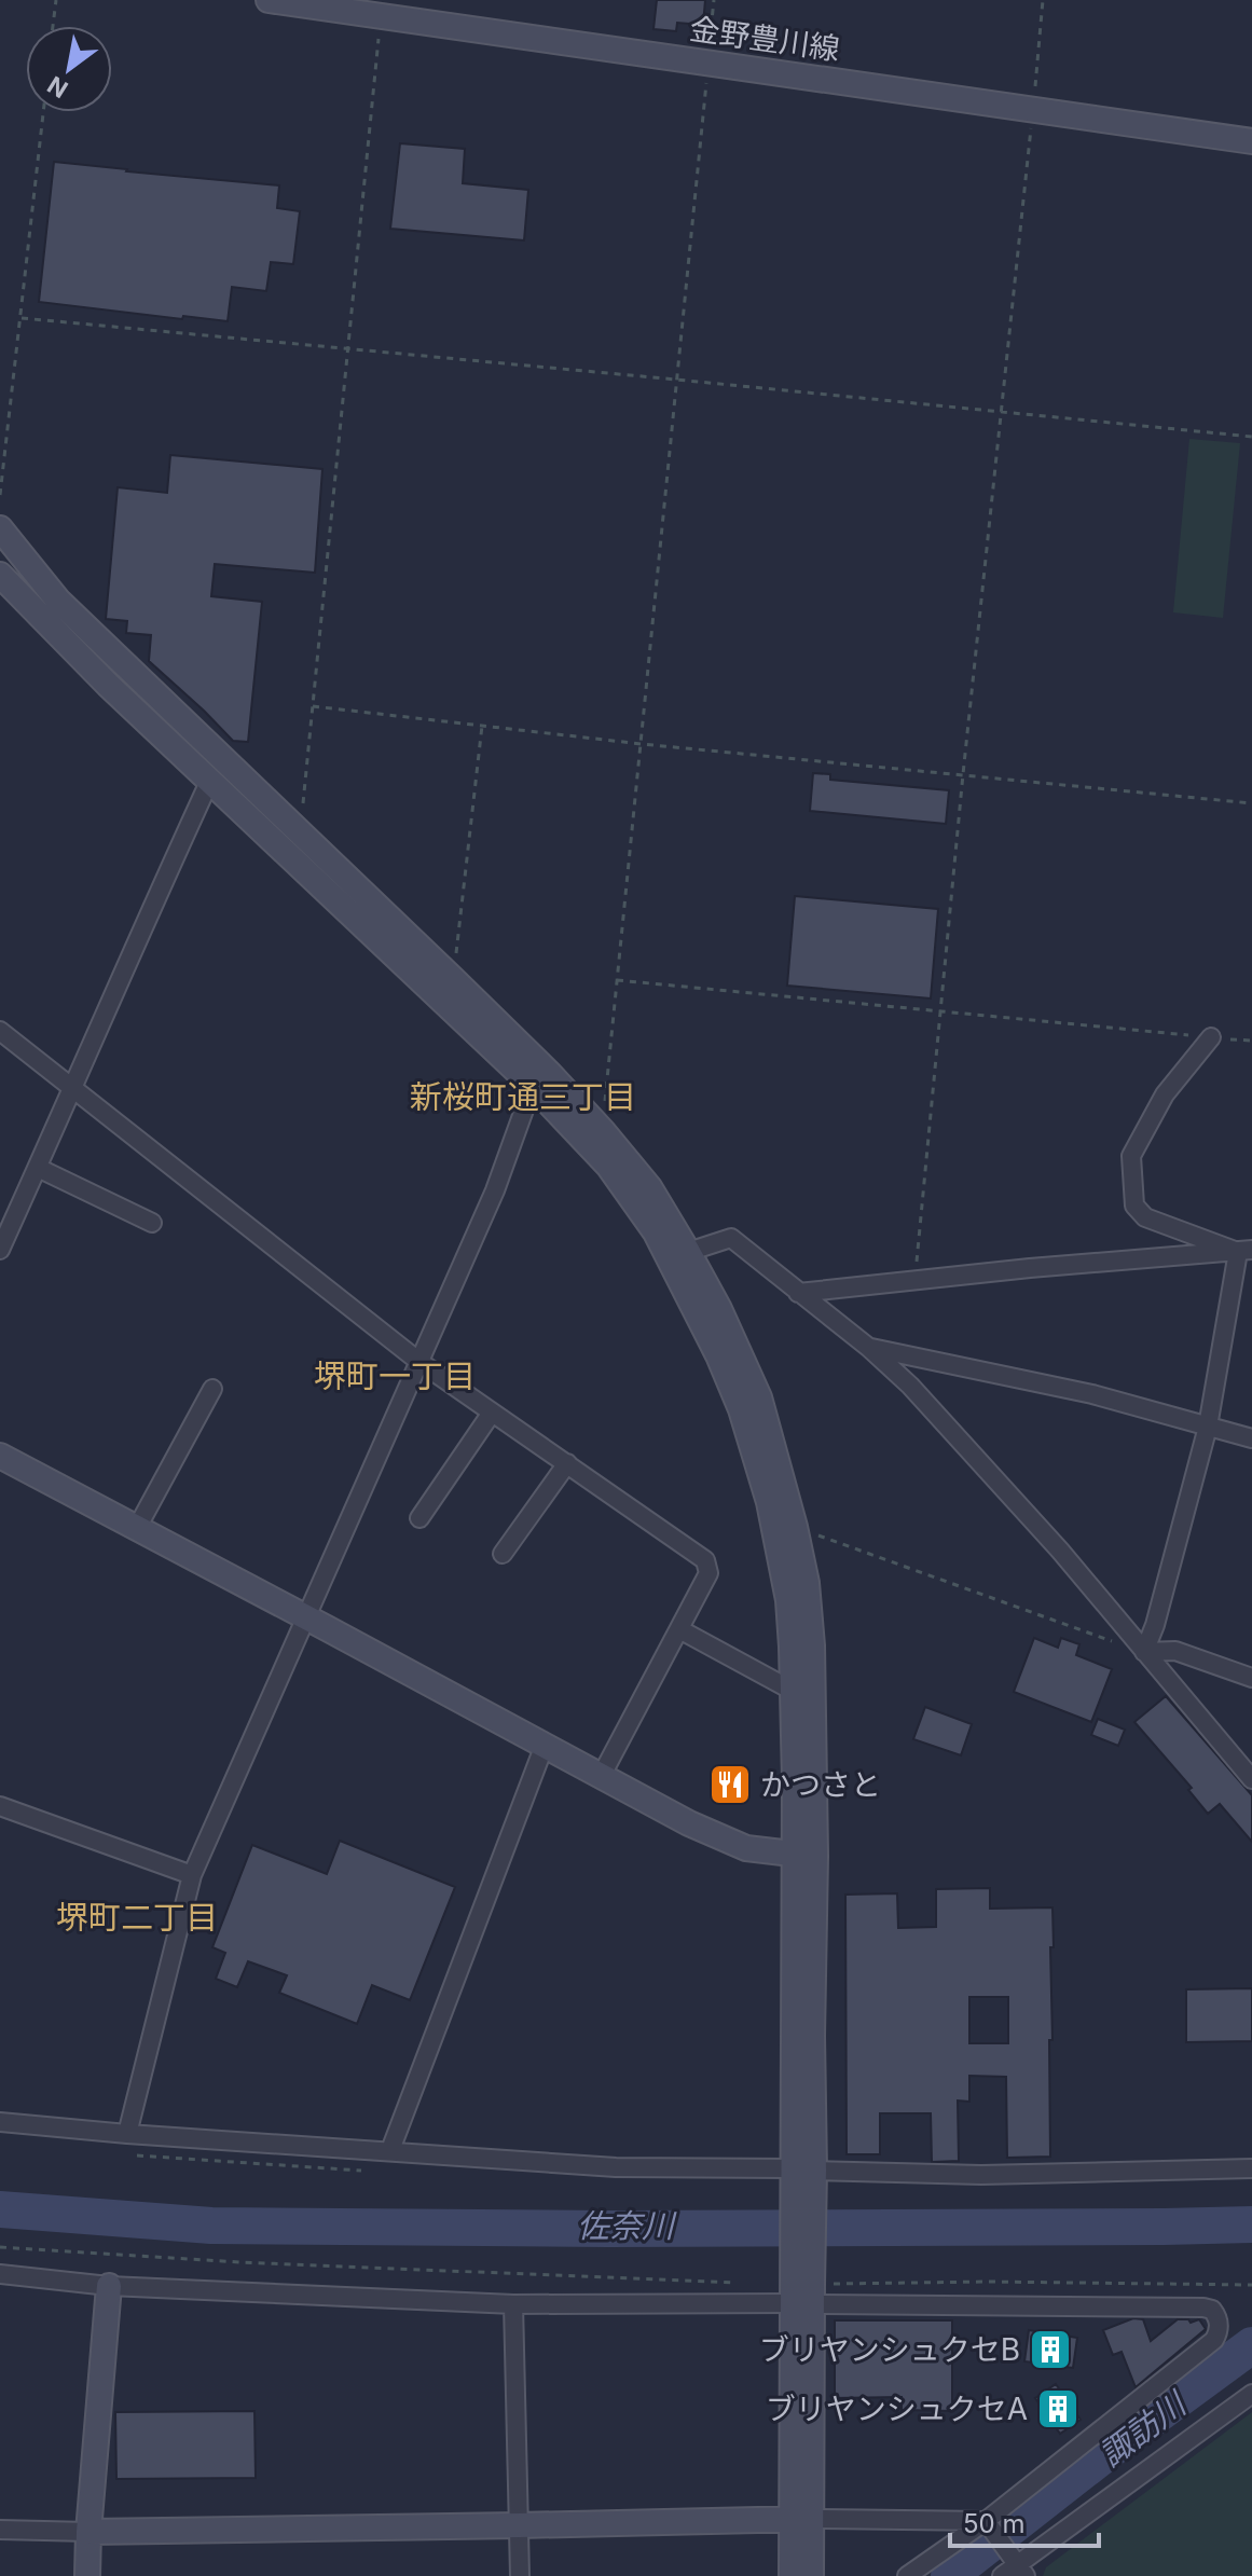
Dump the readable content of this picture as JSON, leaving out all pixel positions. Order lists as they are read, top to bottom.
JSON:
{
  "streets": {
    "street": ["金野豊川線"]
  },
  "districts": ["新桜町通三丁目", "堺町一丁目", "堺町二丁目"],
  "water": ["佐奈川", "諏訪川"],
  "places": {
    "restaurant": ["かつさと"],
    "building": ["ブリヤンシュクセB", "ブリヤンシュクセA"]
  },
  "scale_bar": "50 m",
  "north": "bottom left"
}
